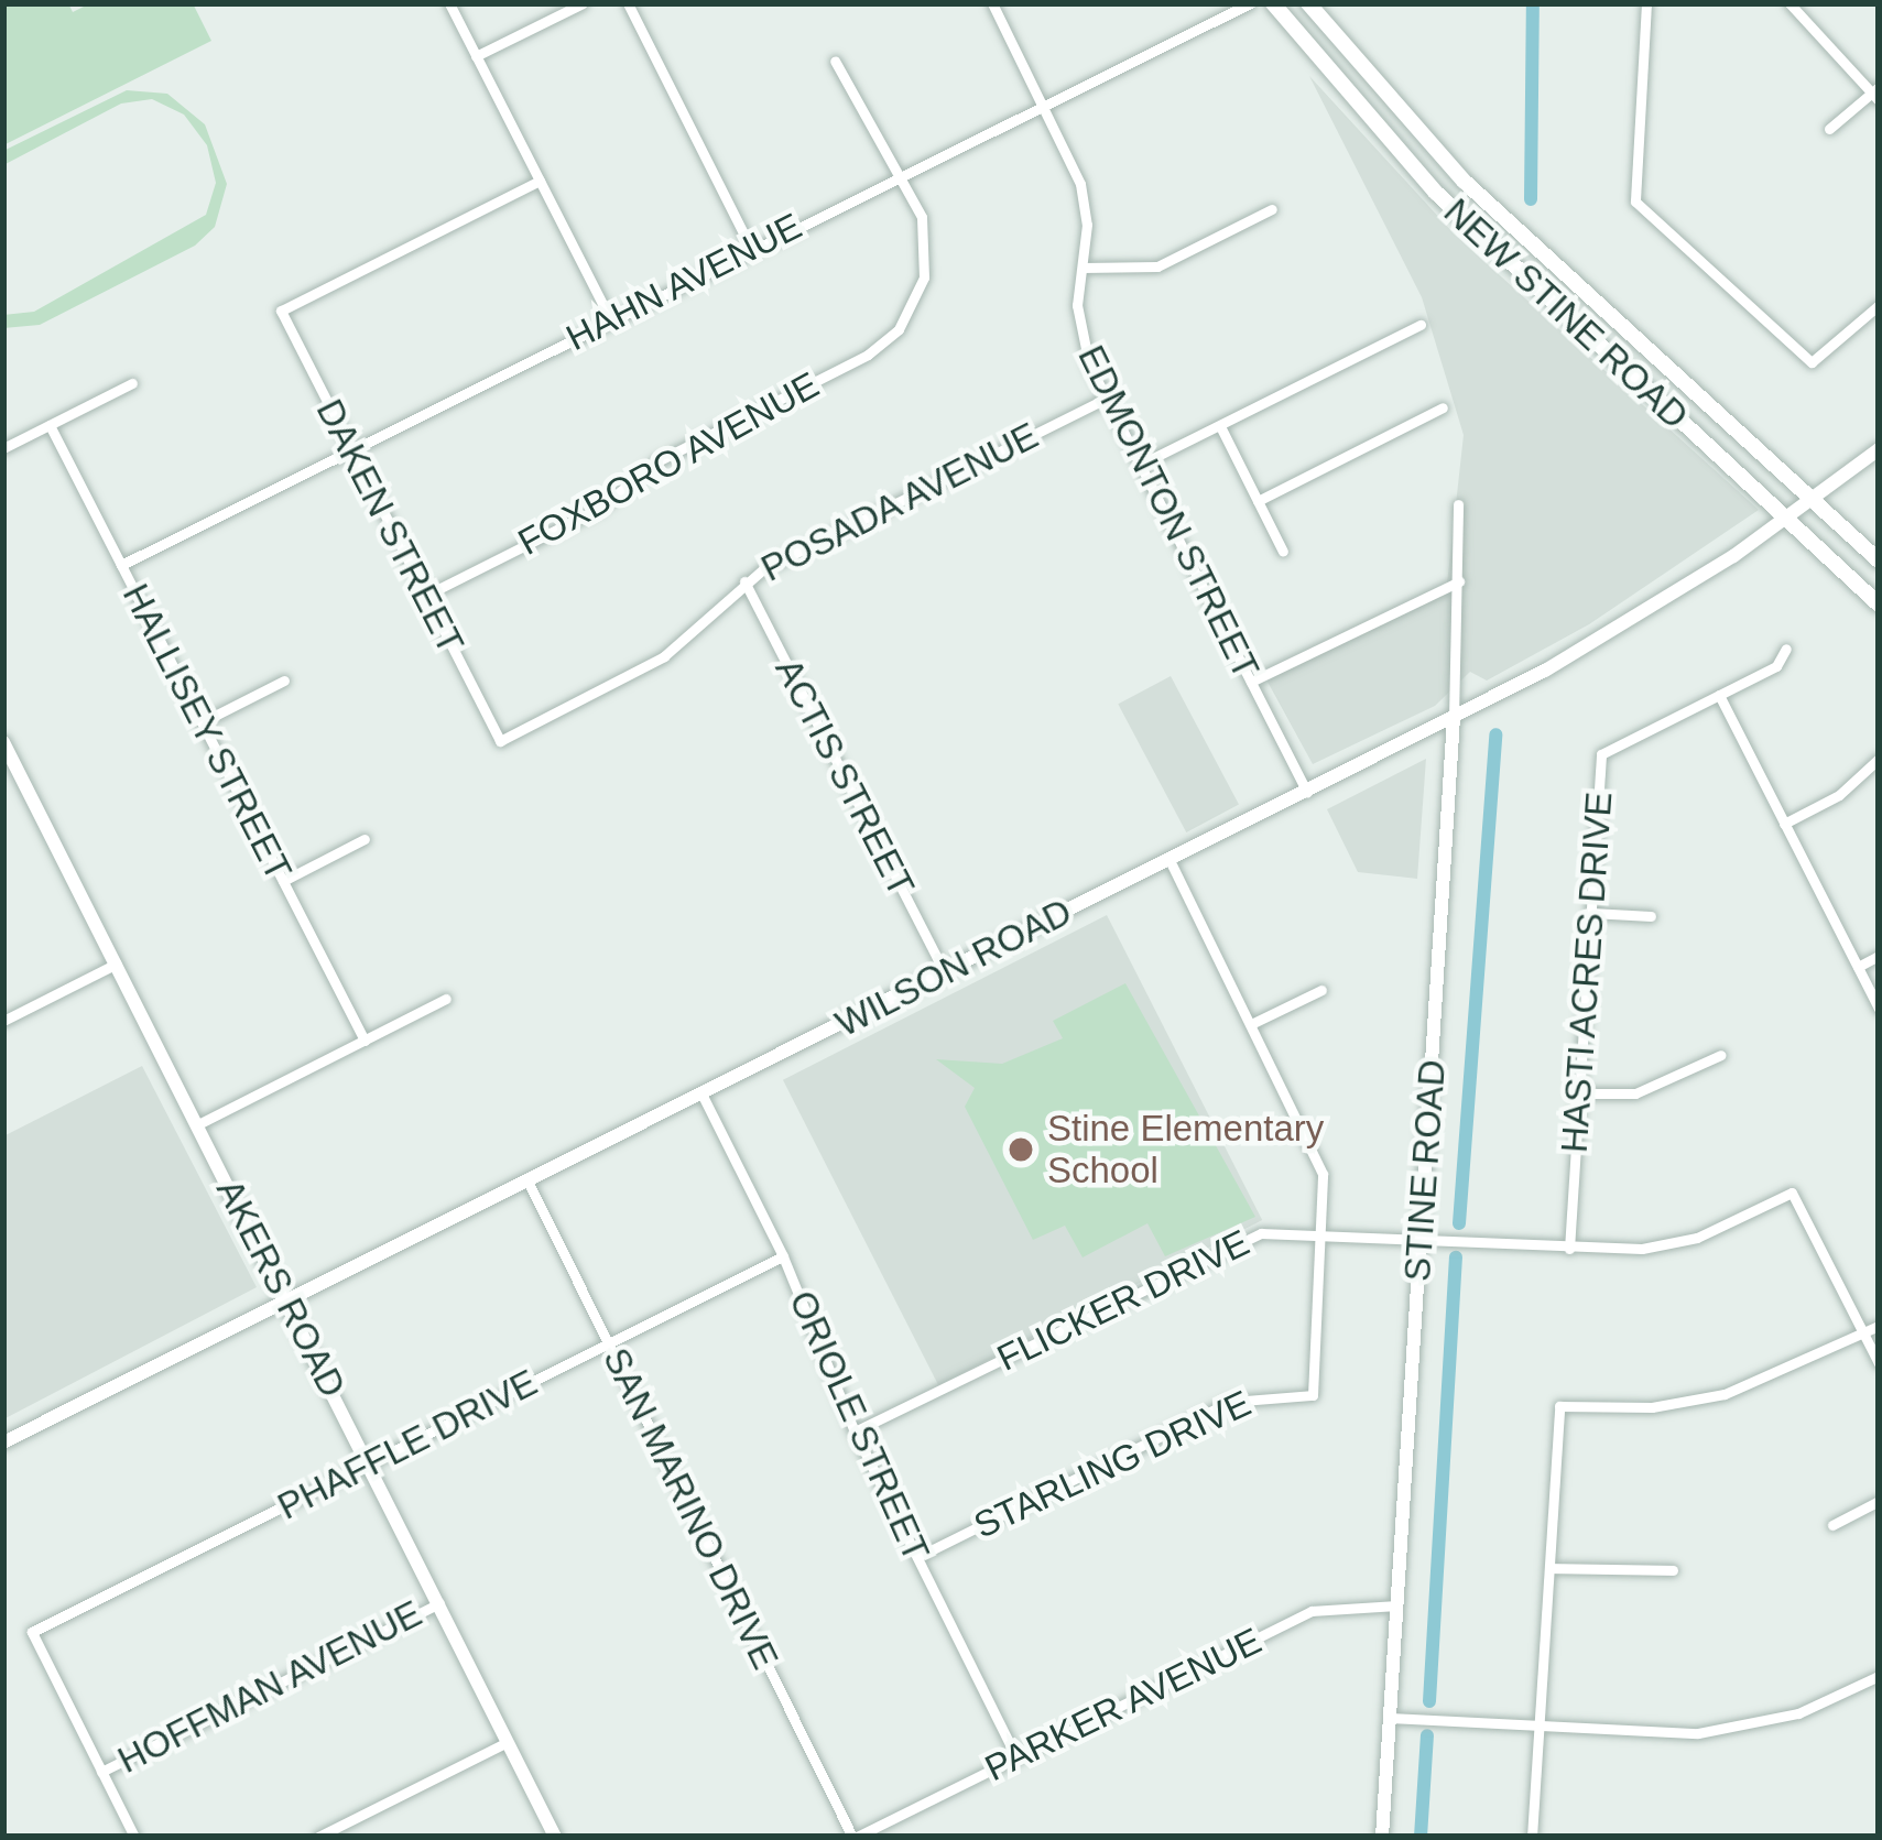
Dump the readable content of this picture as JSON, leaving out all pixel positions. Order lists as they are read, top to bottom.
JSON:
{
  "streets": {
    "main road": ["NEW STINE ROAD"],
    "street": [
      "HAHN AVENUE",
      "FOXBORO AVENUE",
      "POSADA AVENUE",
      "EDMONTON STREET",
      "DAKEN STREET",
      "HALLISEY STREET",
      "ACTIS STREET",
      "WILSON ROAD",
      "HASTI ACRES DRIVE",
      "STINE ROAD",
      "AKERS ROAD",
      "FLICKER DRIVE",
      "ORIOLE STREET",
      "PHAFFLE DRIVE",
      "STARLING DRIVE",
      "SAN MARINO DRIVE",
      "HOFFMAN AVENUE",
      "PARKER AVENUE"
    ]
  },
  "crossings": [
    ["HAHN AVENUE", "FOXBORO AVENUE"],
    ["HAHN AVENUE", "EDMONTON STREET"],
    ["HAHN AVENUE", "DAKEN STREET"],
    ["HAHN AVENUE", "HALLISEY STREET"],
    ["NEW STINE ROAD", "WILSON ROAD"],
    ["FOXBORO AVENUE", "DAKEN STREET"],
    ["POSADA AVENUE", "EDMONTON STREET"],
    ["POSADA AVENUE", "DAKEN STREET"],
    ["POSADA AVENUE", "ACTIS STREET"],
    ["EDMONTON STREET", "WILSON ROAD"],
    ["ACTIS STREET", "WILSON ROAD"],
    ["WILSON ROAD", "STINE ROAD"],
    ["WILSON ROAD", "AKERS ROAD"],
    ["WILSON ROAD", "ORIOLE STREET"],
    ["WILSON ROAD", "SAN MARINO DRIVE"],
    ["HASTI ACRES DRIVE", "FLICKER DRIVE"],
    ["STINE ROAD", "FLICKER DRIVE"],
    ["STINE ROAD", "PARKER AVENUE"],
    ["AKERS ROAD", "PHAFFLE DRIVE"],
    ["AKERS ROAD", "HOFFMAN AVENUE"],
    ["FLICKER DRIVE", "ORIOLE STREET"],
    ["FLICKER DRIVE", "STARLING DRIVE"],
    ["ORIOLE STREET", "PHAFFLE DRIVE"],
    ["ORIOLE STREET", "STARLING DRIVE"],
    ["ORIOLE STREET", "PARKER AVENUE"],
    ["PHAFFLE DRIVE", "SAN MARINO DRIVE"],
    ["PHAFFLE DRIVE", "HOFFMAN AVENUE"],
    ["SAN MARINO DRIVE", "PARKER AVENUE"]
  ],
  "places": ["Stine Elementary School"]
}
